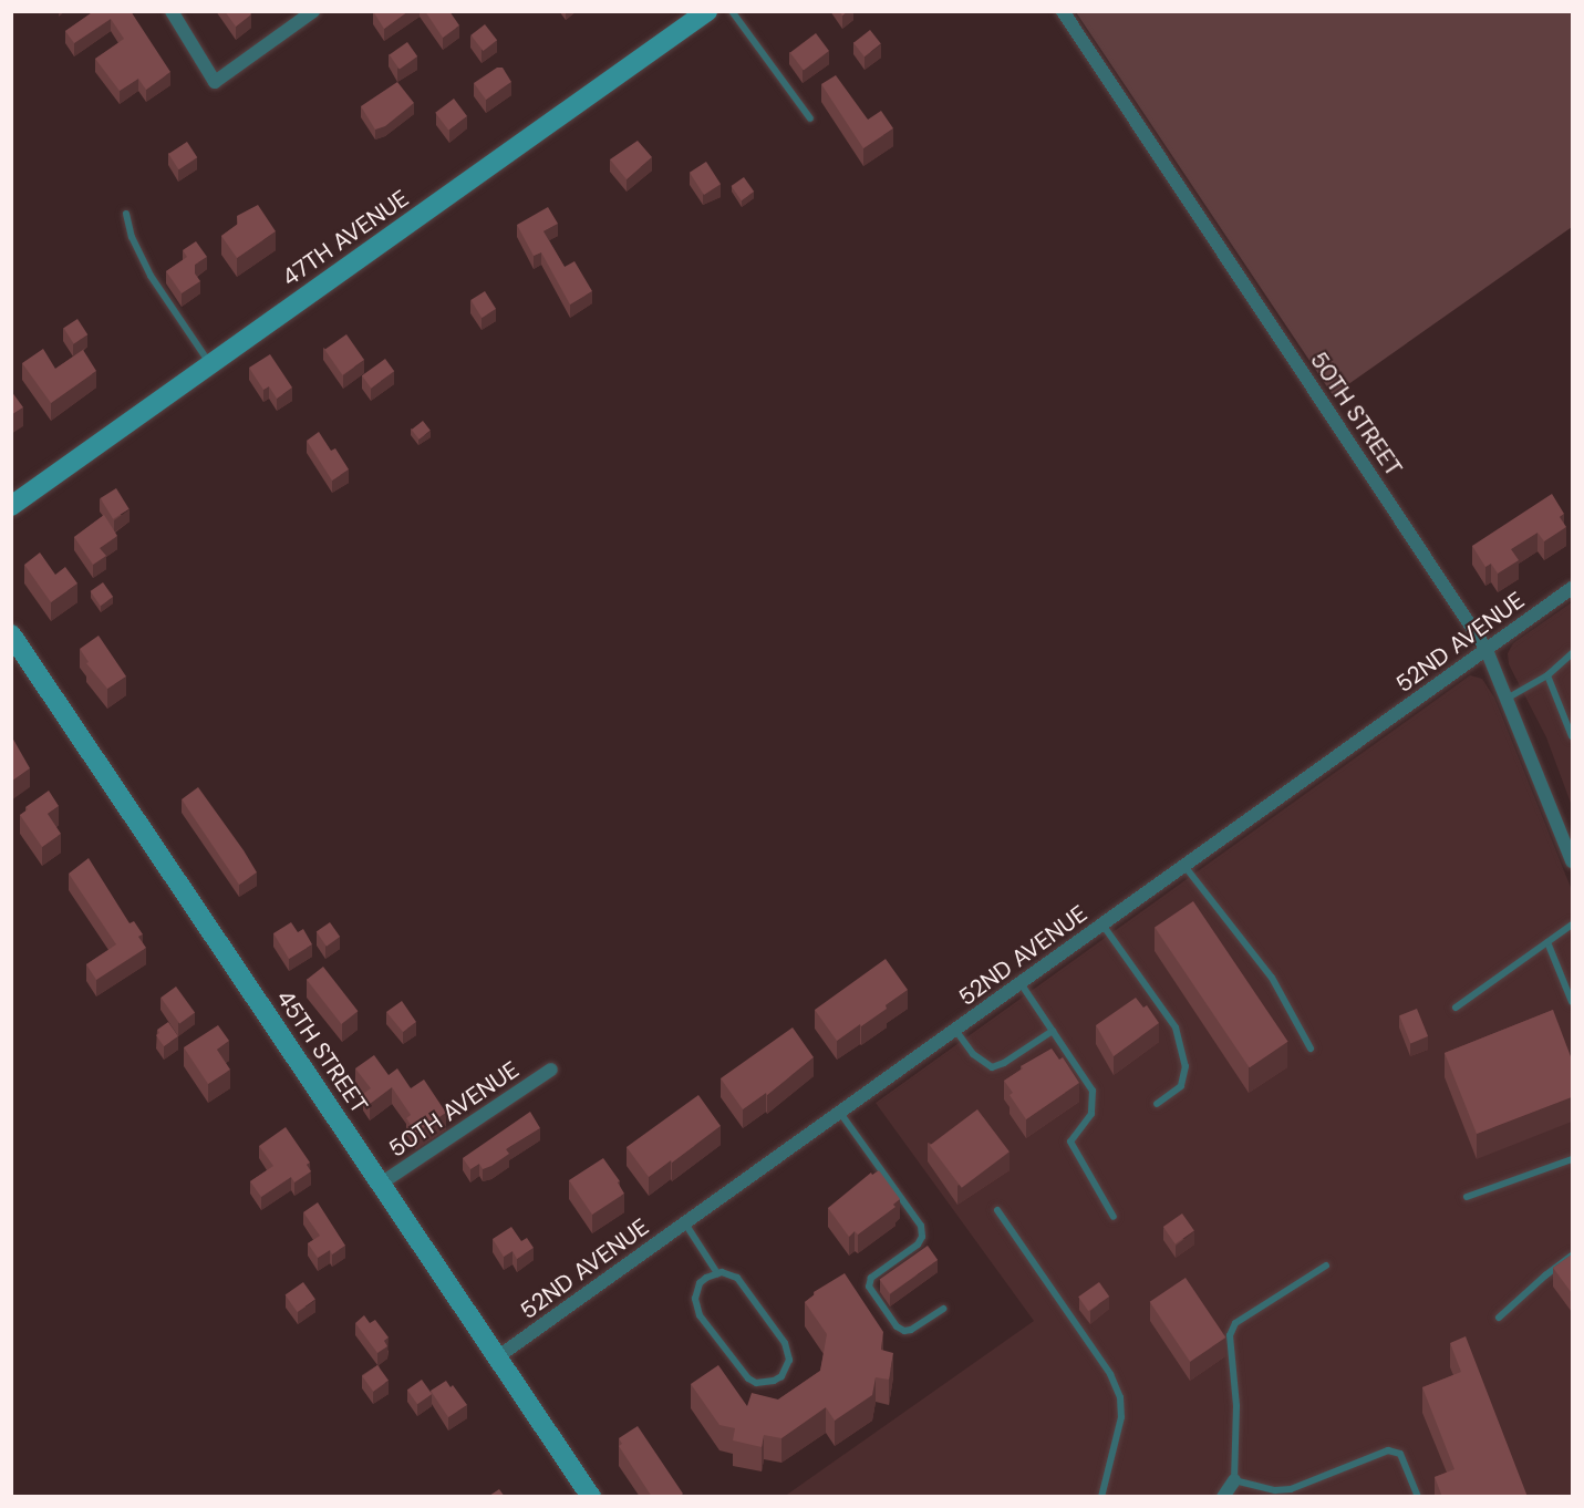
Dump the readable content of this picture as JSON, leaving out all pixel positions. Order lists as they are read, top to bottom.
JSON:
{
  "streets": {
    "street": [
      "47TH AVENUE",
      "50TH STREET",
      "52ND AVENUE",
      "45TH STREET",
      "50TH AVENUE"
    ]
  },
  "crossings": [
    ["50TH STREET", "52ND AVENUE"],
    ["52ND AVENUE", "45TH STREET"],
    ["45TH STREET", "50TH AVENUE"]
  ]
}
